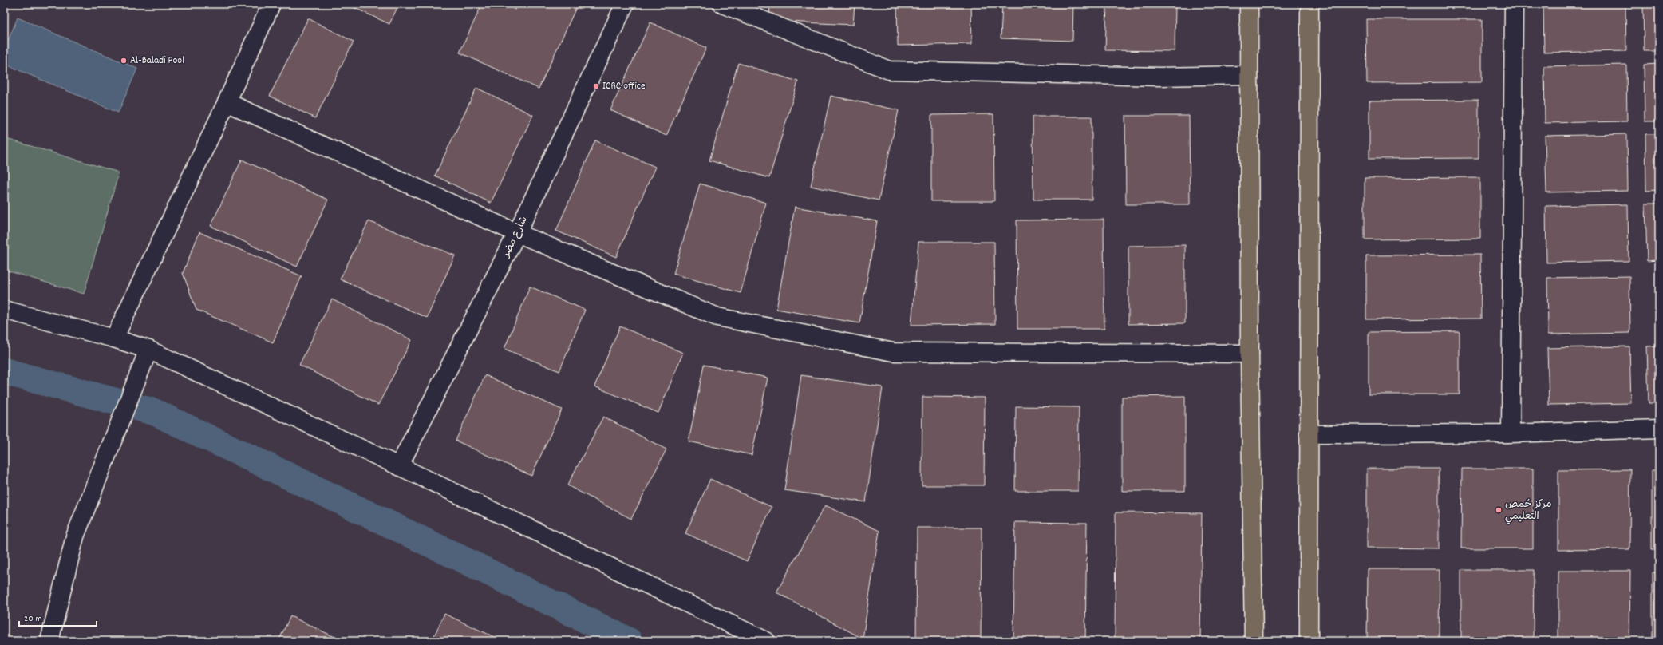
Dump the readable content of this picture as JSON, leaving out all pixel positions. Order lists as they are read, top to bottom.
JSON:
{
  "streets": {
    "street": ["شارع مضر"]
  },
  "places": ["Al-Baladi Pool", "ICRC office", "مركز حُمص التعليمي"],
  "scale_bar": "20 m"
}
